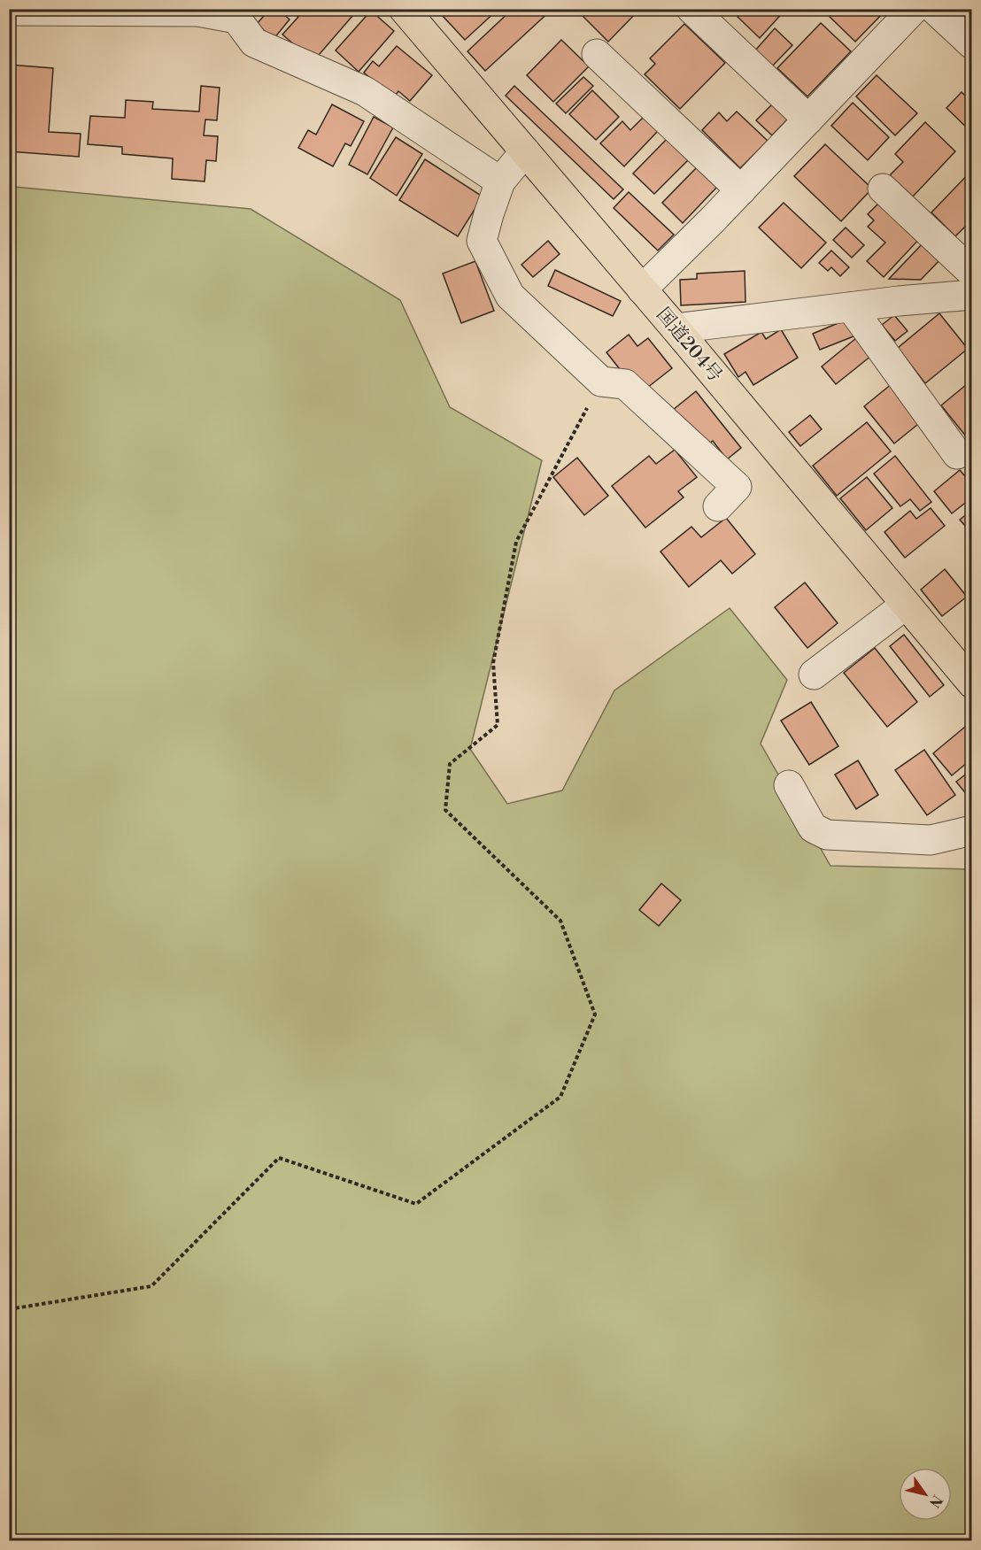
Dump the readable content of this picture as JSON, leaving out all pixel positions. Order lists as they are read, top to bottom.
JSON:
{
  "streets": {
    "highway": ["国道204号"]
  },
  "north": "bottom right"
}
